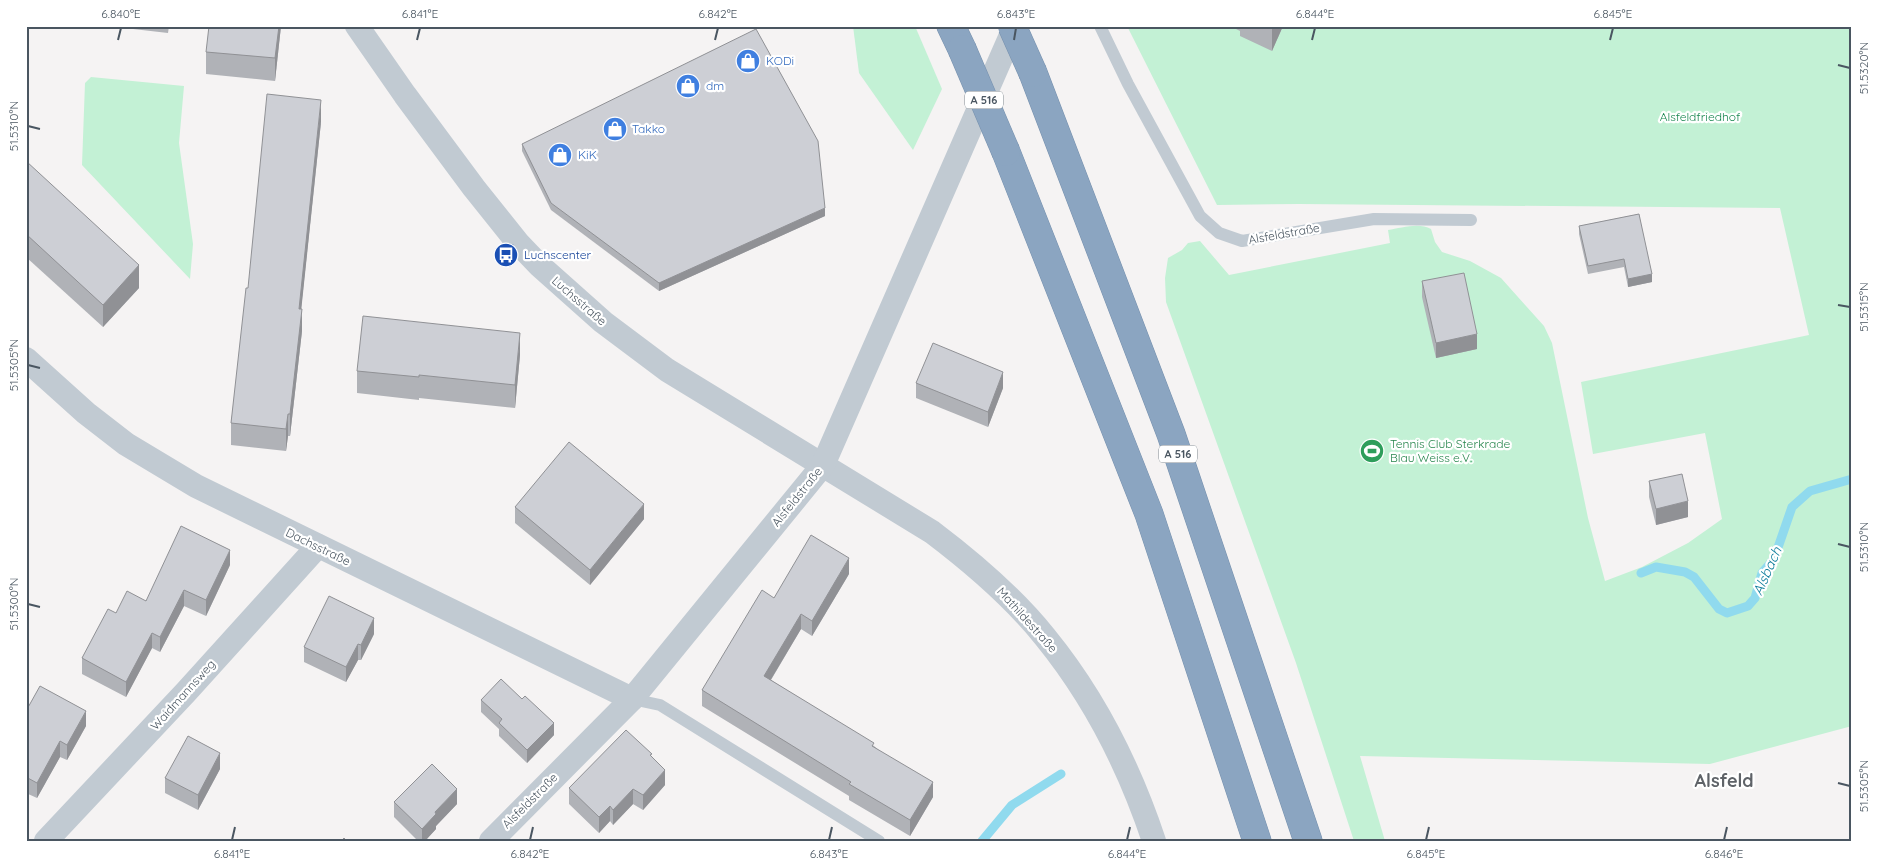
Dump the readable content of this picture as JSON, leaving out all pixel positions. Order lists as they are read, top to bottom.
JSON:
{
  "streets": {
    "highway": ["A 516"],
    "street": [
      "Alsfeldstraße",
      "Luchsstraße",
      "Dachsstraße",
      "Mathildestraße",
      "Waidmannsweg"
    ]
  },
  "crossings": [
    ["A 516", "Alsfeldstraße"],
    ["Alsfeldstraße", "Luchsstraße"],
    ["Alsfeldstraße", "Dachsstraße"],
    ["Alsfeldstraße", "Mathildestraße"],
    ["Luchsstraße", "Mathildestraße"],
    ["Dachsstraße", "Waidmannsweg"]
  ],
  "districts": ["Alsfeld"],
  "water": ["Alsbach"],
  "parks": ["Alsfeldfriedhof"],
  "places": {
    "shop": [
      "KODi",
      "dm",
      "Takko",
      "KiK"
    ],
    "bus stop": ["Luchscenter"],
    "sports": ["Tennis Club Sterkrade Blau Weiss e.V."]
  },
  "coordinates": [
    "6.840°E",
    "6.841°E",
    "6.842°E",
    "6.843°E",
    "6.844°E",
    "6.845°E",
    "51.5320°N",
    "51.5310°N",
    "51.5315°N",
    "51.5305°N",
    "51.5300°N",
    "6.846°E"
  ]
}
